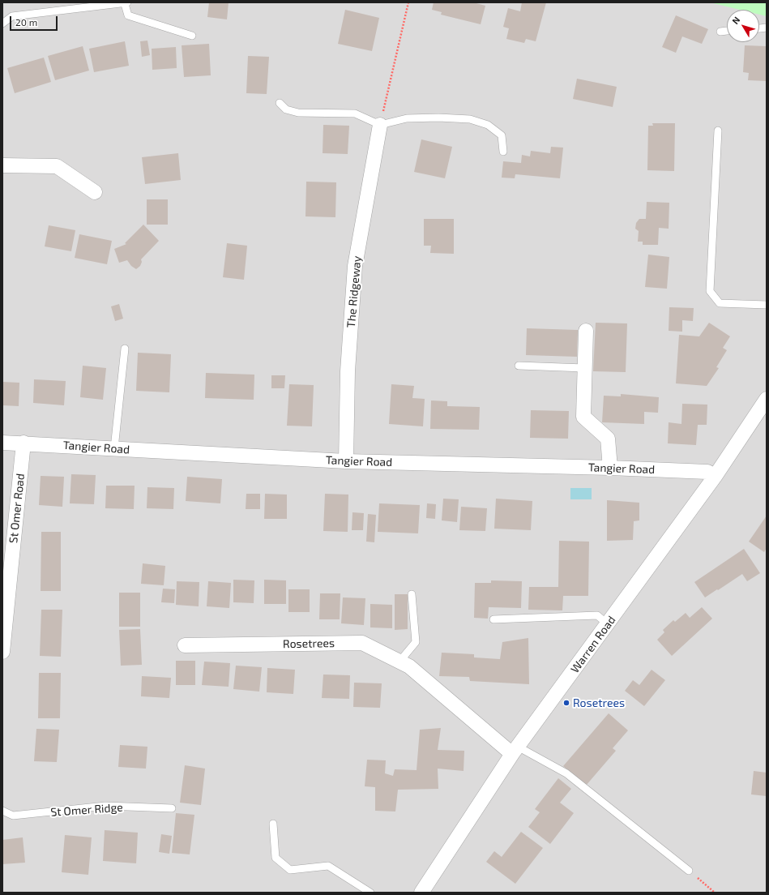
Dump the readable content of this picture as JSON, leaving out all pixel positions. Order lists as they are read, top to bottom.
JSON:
{
  "streets": {
    "street": [
      "The Ridgeway",
      "Tangier Road",
      "St Omer Road",
      "Rosetrees",
      "Warren Road"
    ],
    "lane": ["St Omer Ridge"]
  },
  "crossings": [
    ["The Ridgeway", "Tangier Road"],
    ["Tangier Road", "St Omer Road"],
    ["Tangier Road", "Warren Road"],
    ["Rosetrees", "Warren Road"]
  ],
  "places": ["Rosetrees"],
  "scale_bar": "20 m",
  "north": "top left"
}
